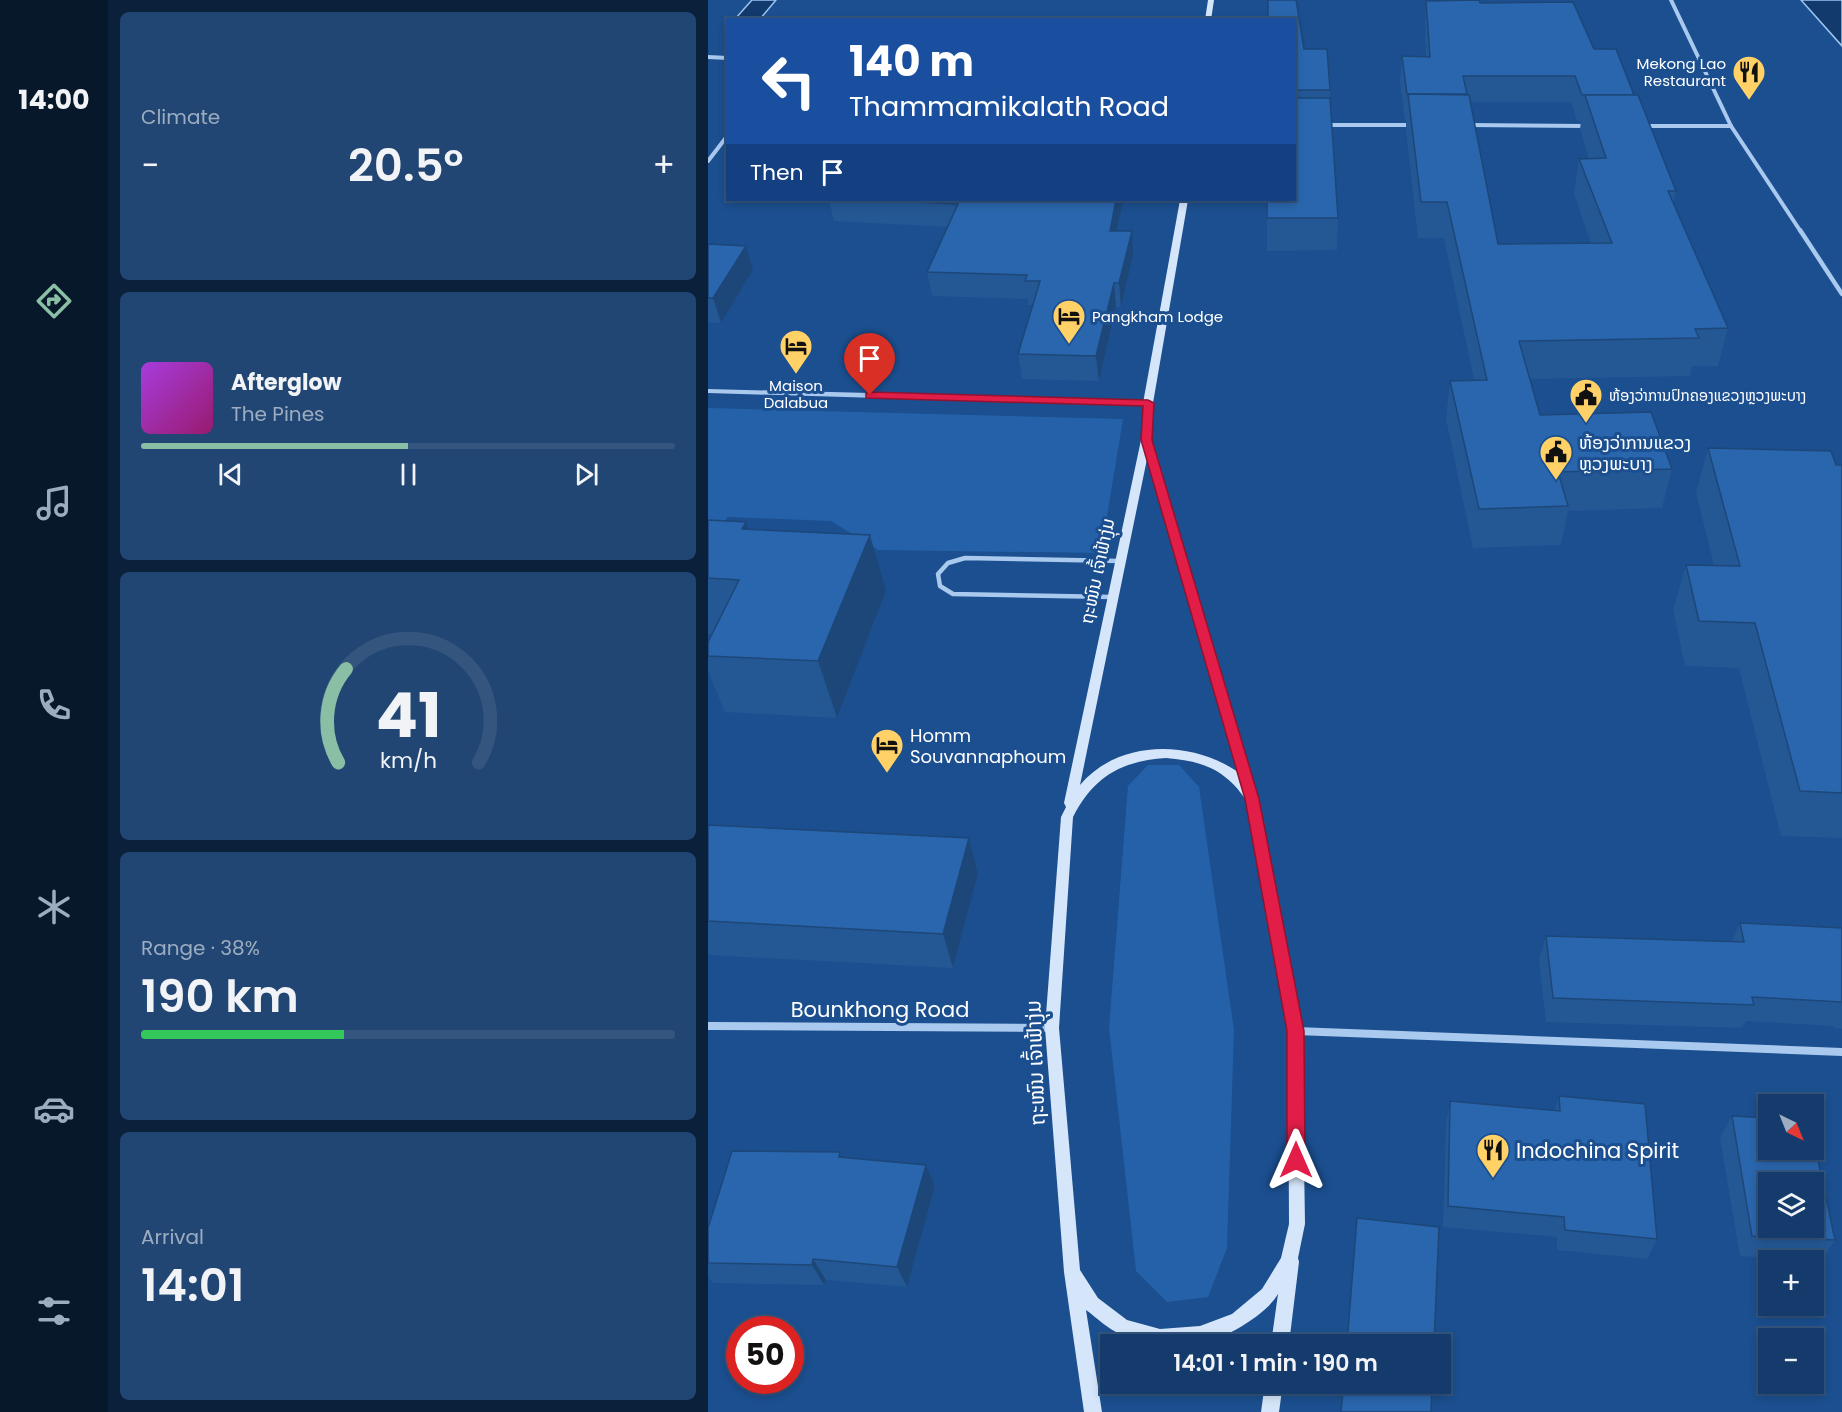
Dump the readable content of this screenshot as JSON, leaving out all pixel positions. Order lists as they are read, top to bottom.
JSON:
{
  "streets": {
    "main road": ["ຖະໜົນ ເຈົ້າຟ້າງຸ່ມ"],
    "street": ["Bounkhong Road"]
  },
  "crossings": [
    ["ຖະໜົນ ເຈົ້າຟ້າງຸ່ມ", "Bounkhong Road"]
  ],
  "places": {
    "restaurant": ["Mekong Lao Restaurant", "Indochina Spirit"],
    "hotel": ["Pangkham Lodge", "Maison Dalabua", "Homm Souvannaphoum"],
    "public building": ["ຫ້ອງວ່າການປົກຄອງແຂວງຫຼວງພະບາງ", "ຫ້ອງວ່າການແຂວງ ຫຼວງພະບາງ"]
  },
  "north": "bottom right",
  "page": {
    "tabs": "14:00",
    "tile": [
      "Climate",
      ["Range · 38%", "190 km"],
      ["Arrival", "14:01"]
    ],
    "turn": ["140 m", "Thammamikalath Road"],
    "heat": ["−", "20.5°", "+"],
    "then": "Then",
    "song": ["Afterglow", "The Pines"],
    "map_buttons": ["+", "−"],
    "limit": "50",
    "trip": "14:01 · 1 min · 190 m",
    "gauge": ["41", "km/h"]
  }
}
